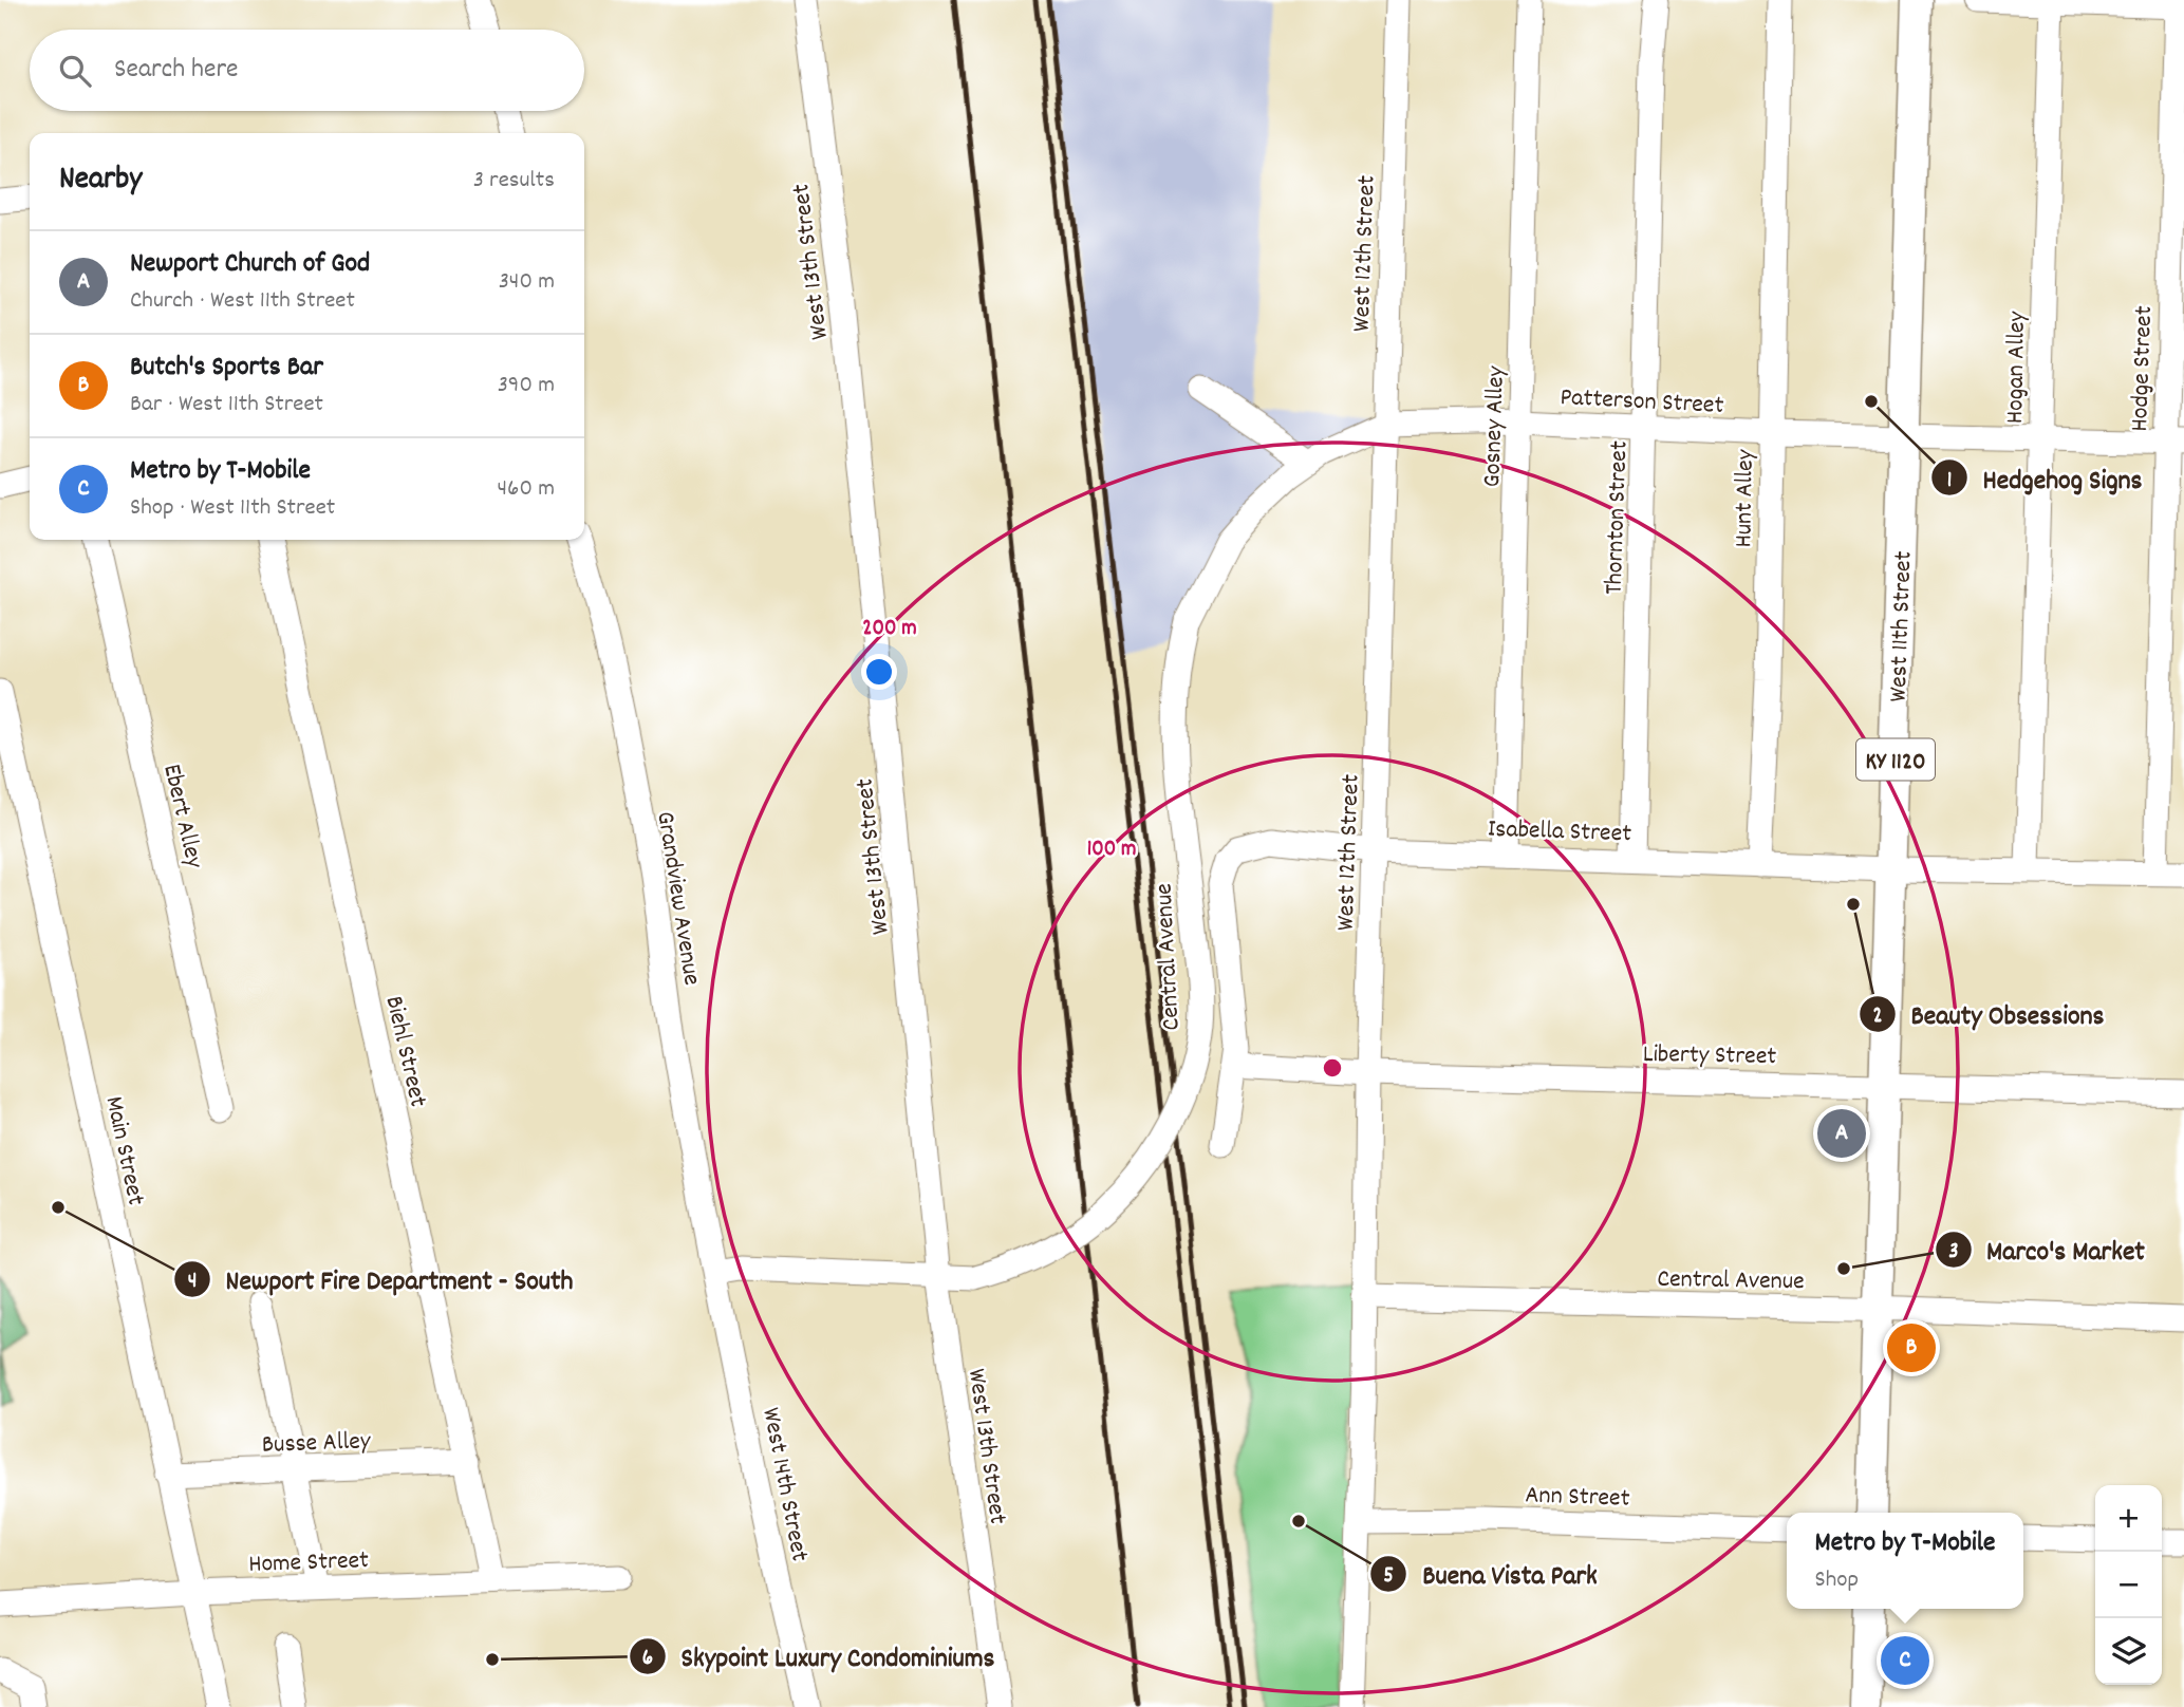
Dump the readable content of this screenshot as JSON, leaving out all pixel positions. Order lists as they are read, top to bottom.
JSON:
{
  "streets": {
    "main road": ["West 11th Street", "KY 1120"],
    "street": [
      "West 12th Street",
      "West 13th Street",
      "Hogan Alley",
      "Hodge Street",
      "Patterson Street",
      "Gosney Alley",
      "Hunt Alley",
      "Thornton Street",
      "Ebert Alley",
      "Isabella Street",
      "Grandview Avenue",
      "Central Avenue",
      "Biehl Street",
      "Liberty Street",
      "Main Street",
      "Busse Alley",
      "West 14th Street",
      "Ann Street",
      "Home Street"
    ]
  },
  "crossings": [
    ["West 12th Street", "Patterson Street"],
    ["West 12th Street", "Isabella Street"],
    ["West 12th Street", "Central Avenue"],
    ["West 12th Street", "Liberty Street"],
    ["West 12th Street", "Ann Street"],
    ["West 13th Street", "Central Avenue"],
    ["Hogan Alley", "Patterson Street"],
    ["Hogan Alley", "Isabella Street"],
    ["Hodge Street", "Patterson Street"],
    ["Hodge Street", "Isabella Street"],
    ["Patterson Street", "Gosney Alley"],
    ["Patterson Street", "Hunt Alley"],
    ["Patterson Street", "Thornton Street"],
    ["Patterson Street", "West 11th Street"],
    ["Patterson Street", "Central Avenue"],
    ["Gosney Alley", "Isabella Street"],
    ["Hunt Alley", "Isabella Street"],
    ["Thornton Street", "Isabella Street"],
    ["West 11th Street", "Isabella Street"],
    ["West 11th Street", "Central Avenue"],
    ["West 11th Street", "Liberty Street"],
    ["Isabella Street", "Liberty Street"],
    ["Grandview Avenue", "Central Avenue"],
    ["Grandview Avenue", "West 14th Street"],
    ["Central Avenue", "West 14th Street"],
    ["Biehl Street", "Busse Alley"],
    ["Biehl Street", "Home Street"],
    ["Main Street", "Busse Alley"],
    ["Main Street", "Home Street"]
  ],
  "places": [
    "Hedgehog Signs",
    "Beauty Obsessions",
    "Newport Fire Department - South",
    "Marco's Market",
    "Buena Vista Park",
    "Skypoint Luxury Condominiums"
  ],
  "page": {
    "search": "Search here",
    "heading": ["Nearby", "3 results"],
    "list": [
      {
        "mark": "A",
        "name": "Newport Church of God",
        "note": "Church · West 11th Street",
        "value": "340 m"
      },
      {
        "mark": "B",
        "name": "Butch's Sports Bar",
        "note": "Bar · West 11th Street",
        "value": "390 m"
      },
      {
        "mark": "C",
        "name": "Metro by T-Mobile",
        "note": "Shop · West 11th Street",
        "value": "460 m"
      }
    ],
    "pins": ["A", "B", "C"],
    "map_buttons": ["+", "−"],
    "popup": ["Metro by T-Mobile", "Shop"]
  },
  "rings": ["200 m", "100 m"]
}
